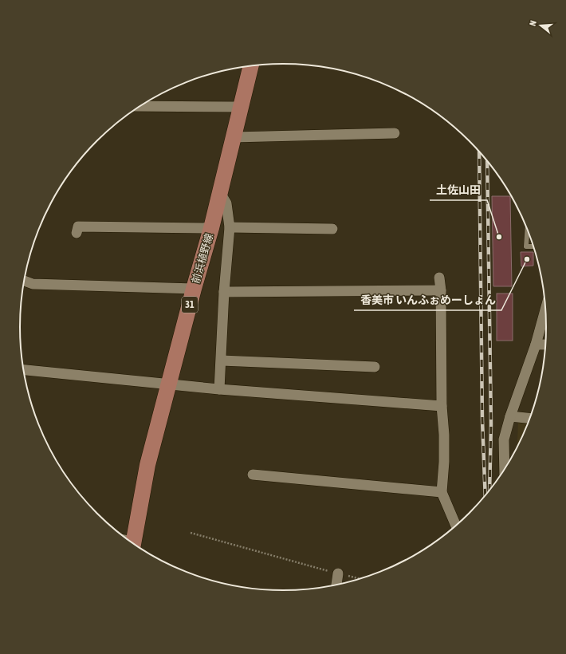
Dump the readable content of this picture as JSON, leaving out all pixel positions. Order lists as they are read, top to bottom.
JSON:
{
  "streets": {
    "main road": ["前浜植野線", "31"]
  },
  "places": ["土佐山田", "香美市 いんふぉめーしょん"],
  "north": "left"
}
